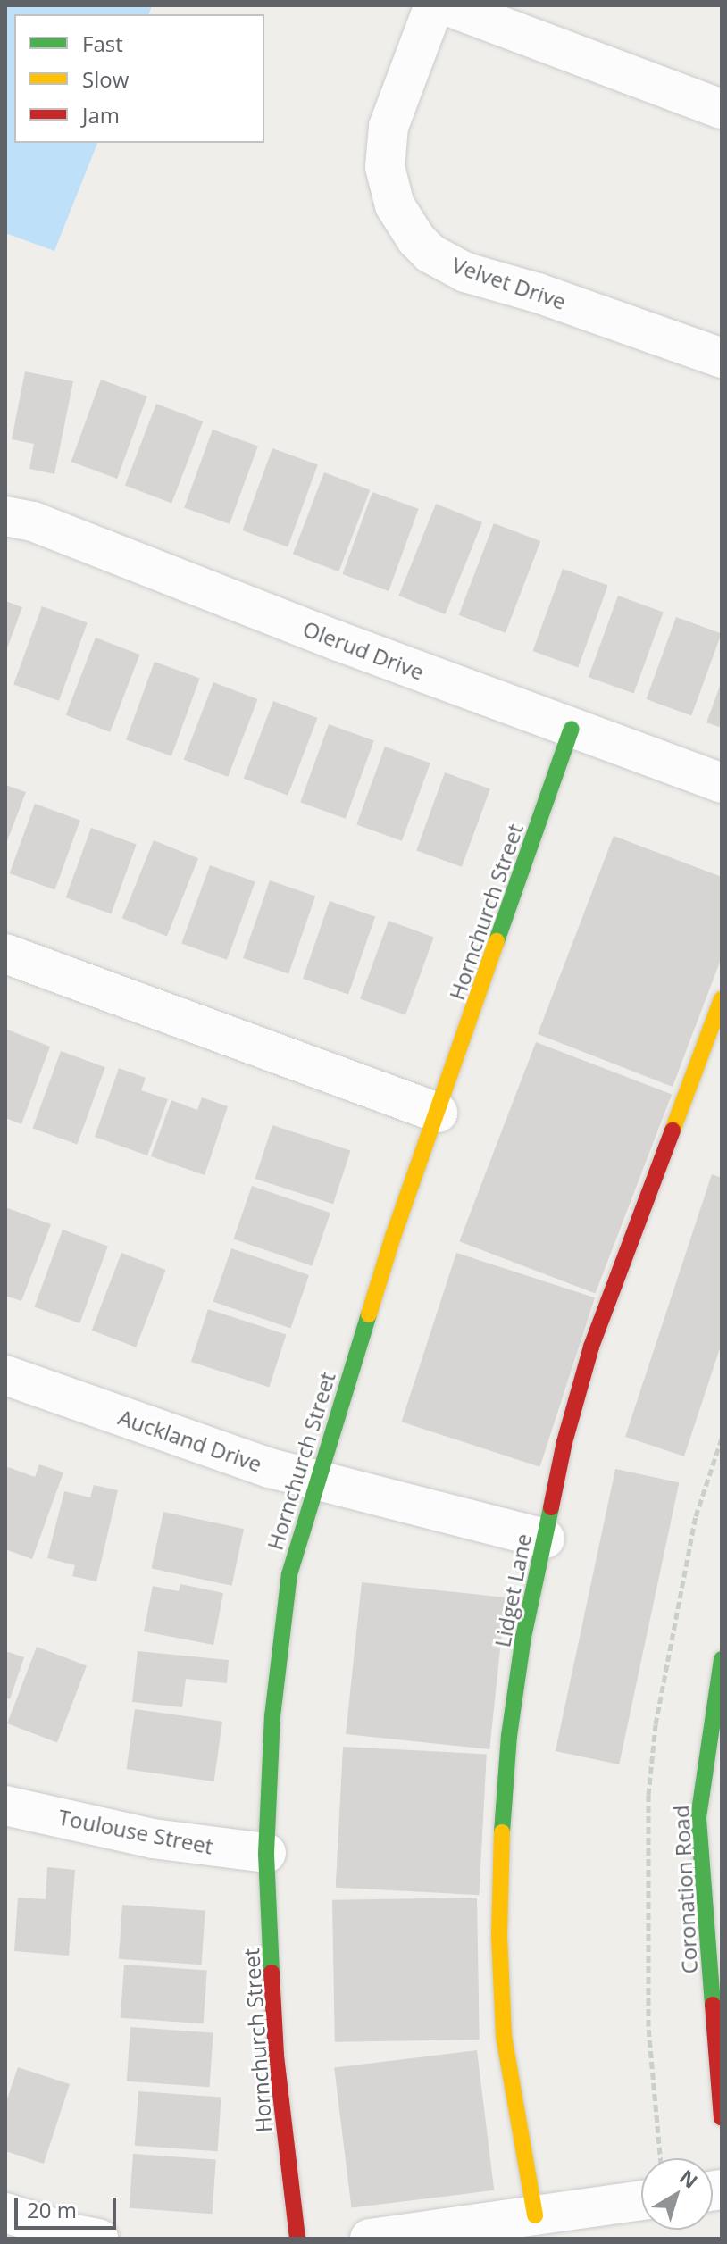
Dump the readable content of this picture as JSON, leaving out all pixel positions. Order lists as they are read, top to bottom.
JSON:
{
  "streets": {
    "street": [
      "Velvet Drive",
      "Olerud Drive",
      "Hornchurch Street",
      "Auckland Drive",
      "Lidget Lane",
      "Toulouse Street",
      "Coronation Road"
    ]
  },
  "crossings": [
    ["Olerud Drive", "Hornchurch Street"],
    ["Hornchurch Street", "Auckland Drive"],
    ["Hornchurch Street", "Toulouse Street"],
    ["Auckland Drive", "Lidget Lane"]
  ],
  "legend": ["Fast", "Slow", "Jam"],
  "scale_bar": "20 m",
  "north": "top right"
}
